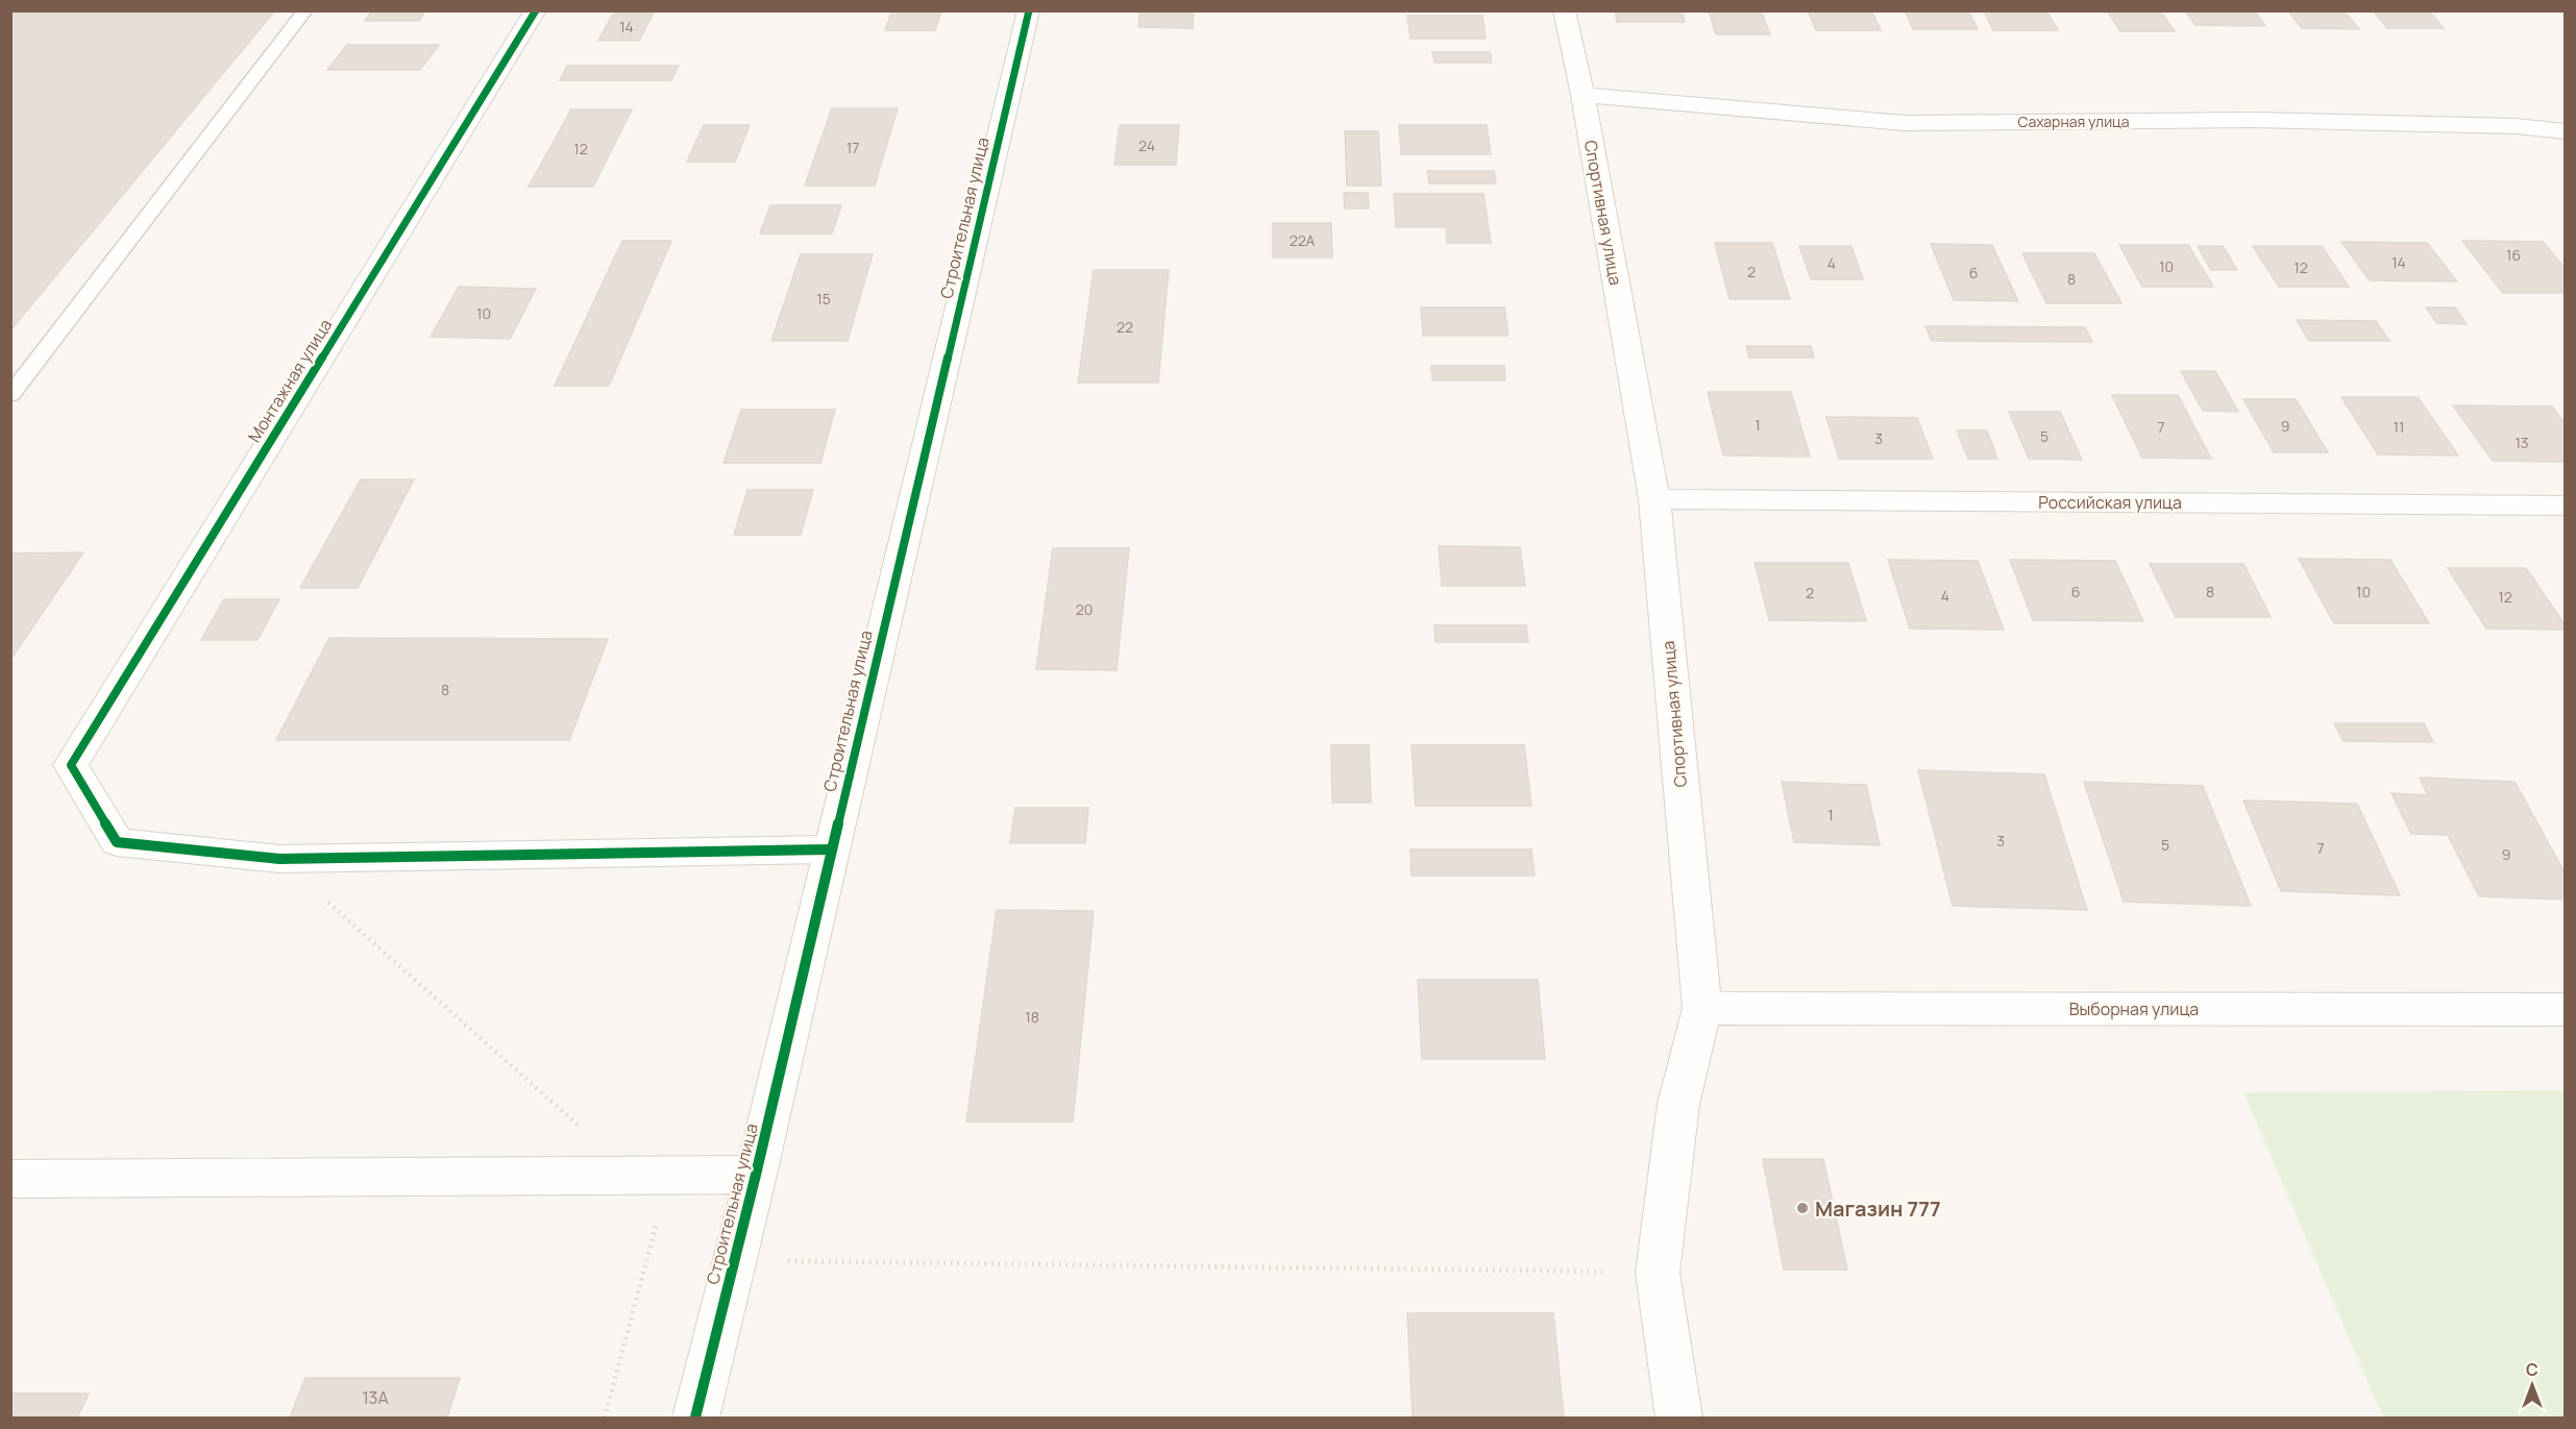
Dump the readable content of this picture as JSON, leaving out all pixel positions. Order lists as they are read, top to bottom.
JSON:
{
  "streets": {
    "street": [
      "Сахарная улица",
      "Спортивная улица",
      "Строительная улица",
      "Монтажная улица",
      "Российская улица",
      "Выборная улица"
    ]
  },
  "crossings": [
    ["Сахарная улица", "Спортивная улица"],
    ["Спортивная улица", "Российская улица"],
    ["Спортивная улица", "Выборная улица"]
  ],
  "places": ["Магазин 777"],
  "house_numbers": [
    "14",
    "24",
    "17",
    "12",
    "22А",
    "16",
    "14",
    "4",
    "10",
    "12",
    "2",
    "6",
    "8",
    "15",
    "10",
    "22",
    "1",
    "9",
    "7",
    "11",
    "5",
    "3",
    "13",
    "6",
    "8",
    "10",
    "2",
    "4",
    "12",
    "20",
    "8",
    "1",
    "3",
    "5",
    "7",
    "9",
    "18",
    "13А"
  ],
  "north": "top"
}
